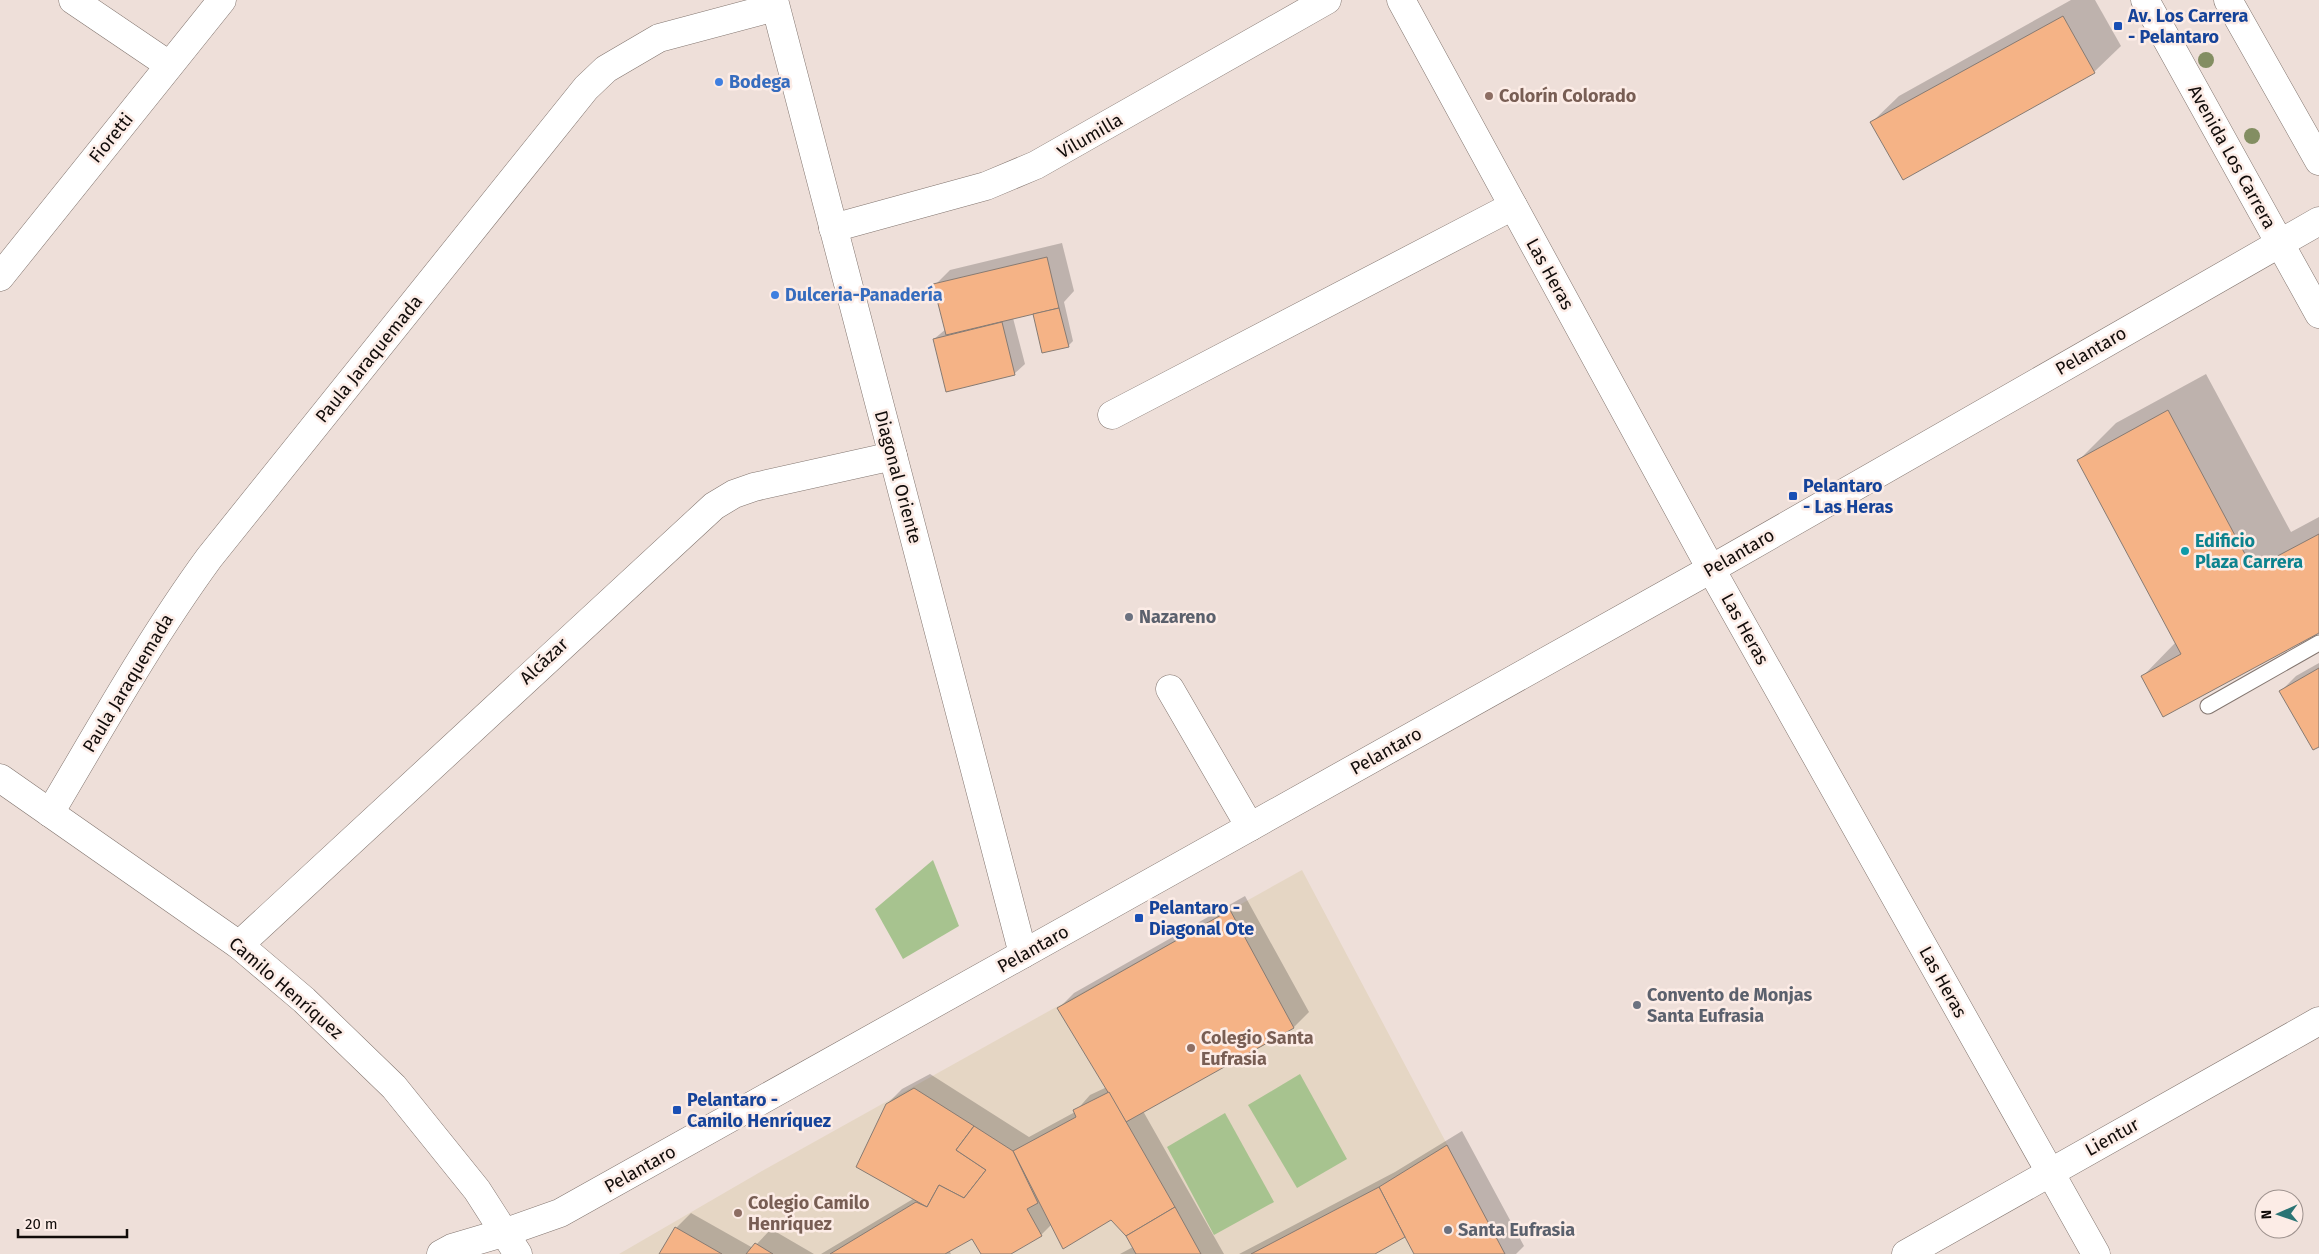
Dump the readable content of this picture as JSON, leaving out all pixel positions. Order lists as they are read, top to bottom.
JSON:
{
  "streets": {
    "street": [
      "Vilumilla",
      "Fioretti",
      "Avenida Los Carrera",
      "Las Heras",
      "Pelantaro",
      "Paula Jaraquemada",
      "Diagonal Oriente",
      "Alcázar",
      "Camilo Henríquez",
      "Lientur"
    ]
  },
  "crossings": [
    ["Vilumilla", "Diagonal Oriente"],
    ["Avenida Los Carrera", "Pelantaro"],
    ["Las Heras", "Pelantaro"],
    ["Las Heras", "Lientur"],
    ["Pelantaro", "Diagonal Oriente"],
    ["Pelantaro", "Camilo Henríquez"],
    ["Paula Jaraquemada", "Diagonal Oriente"],
    ["Paula Jaraquemada", "Camilo Henríquez"],
    ["Diagonal Oriente", "Alcázar"],
    ["Alcázar", "Camilo Henríquez"]
  ],
  "places": {
    "transit": [
      "Av. Los Carrera - Pelantaro",
      "Pelantaro - Las Heras",
      "Pelantaro - Diagonal Ote",
      "Pelantaro - Camilo Henríquez"
    ],
    "other": [
      "Bodega",
      "Colorín Colorado",
      "Dulceria-Panadería",
      "Edificio Plaza Carrera",
      "Nazareno",
      "Convento de Monjas Santa Eufrasia",
      "Colegio Santa Eufrasia",
      "Colegio Camilo Henríquez",
      "Santa Eufrasia"
    ]
  },
  "scale_bar": "20 m",
  "north": "left"
}
